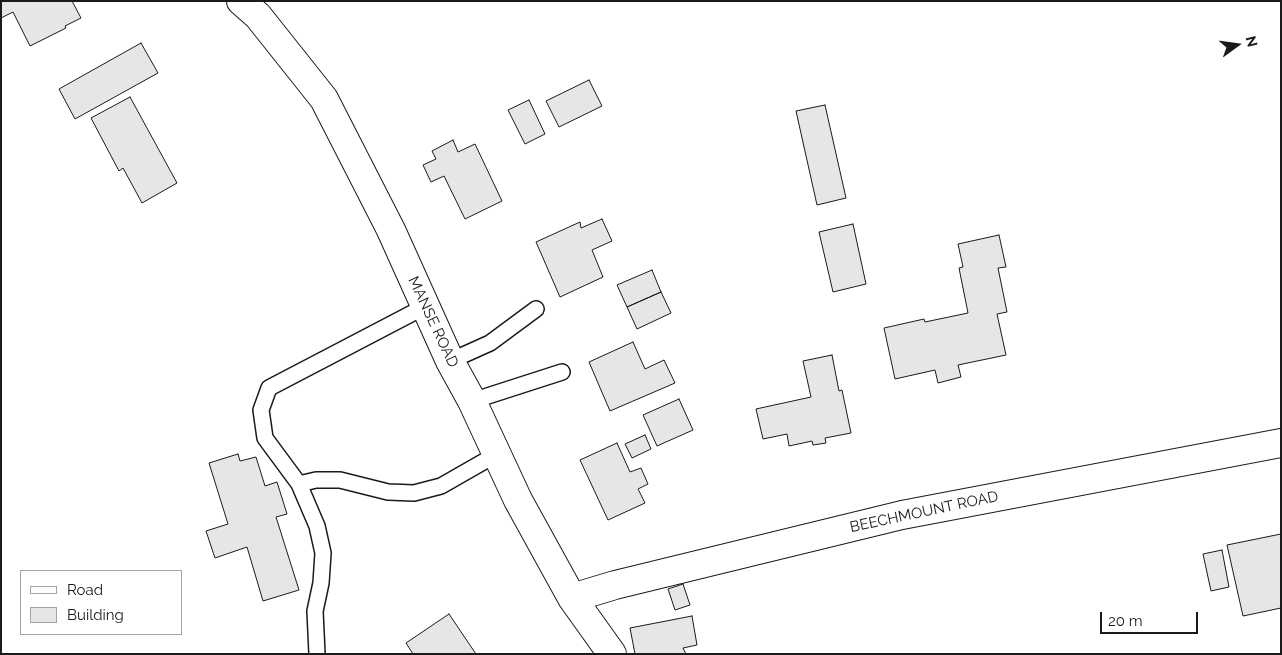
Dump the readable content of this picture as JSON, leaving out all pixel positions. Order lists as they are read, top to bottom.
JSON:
{
  "streets": {
    "street": ["MANSE ROAD", "BEECHMOUNT ROAD"]
  },
  "crossings": [
    ["MANSE ROAD", "BEECHMOUNT ROAD"]
  ],
  "legend": ["Road", "Building"],
  "scale_bar": "20 m",
  "north": "right"
}
